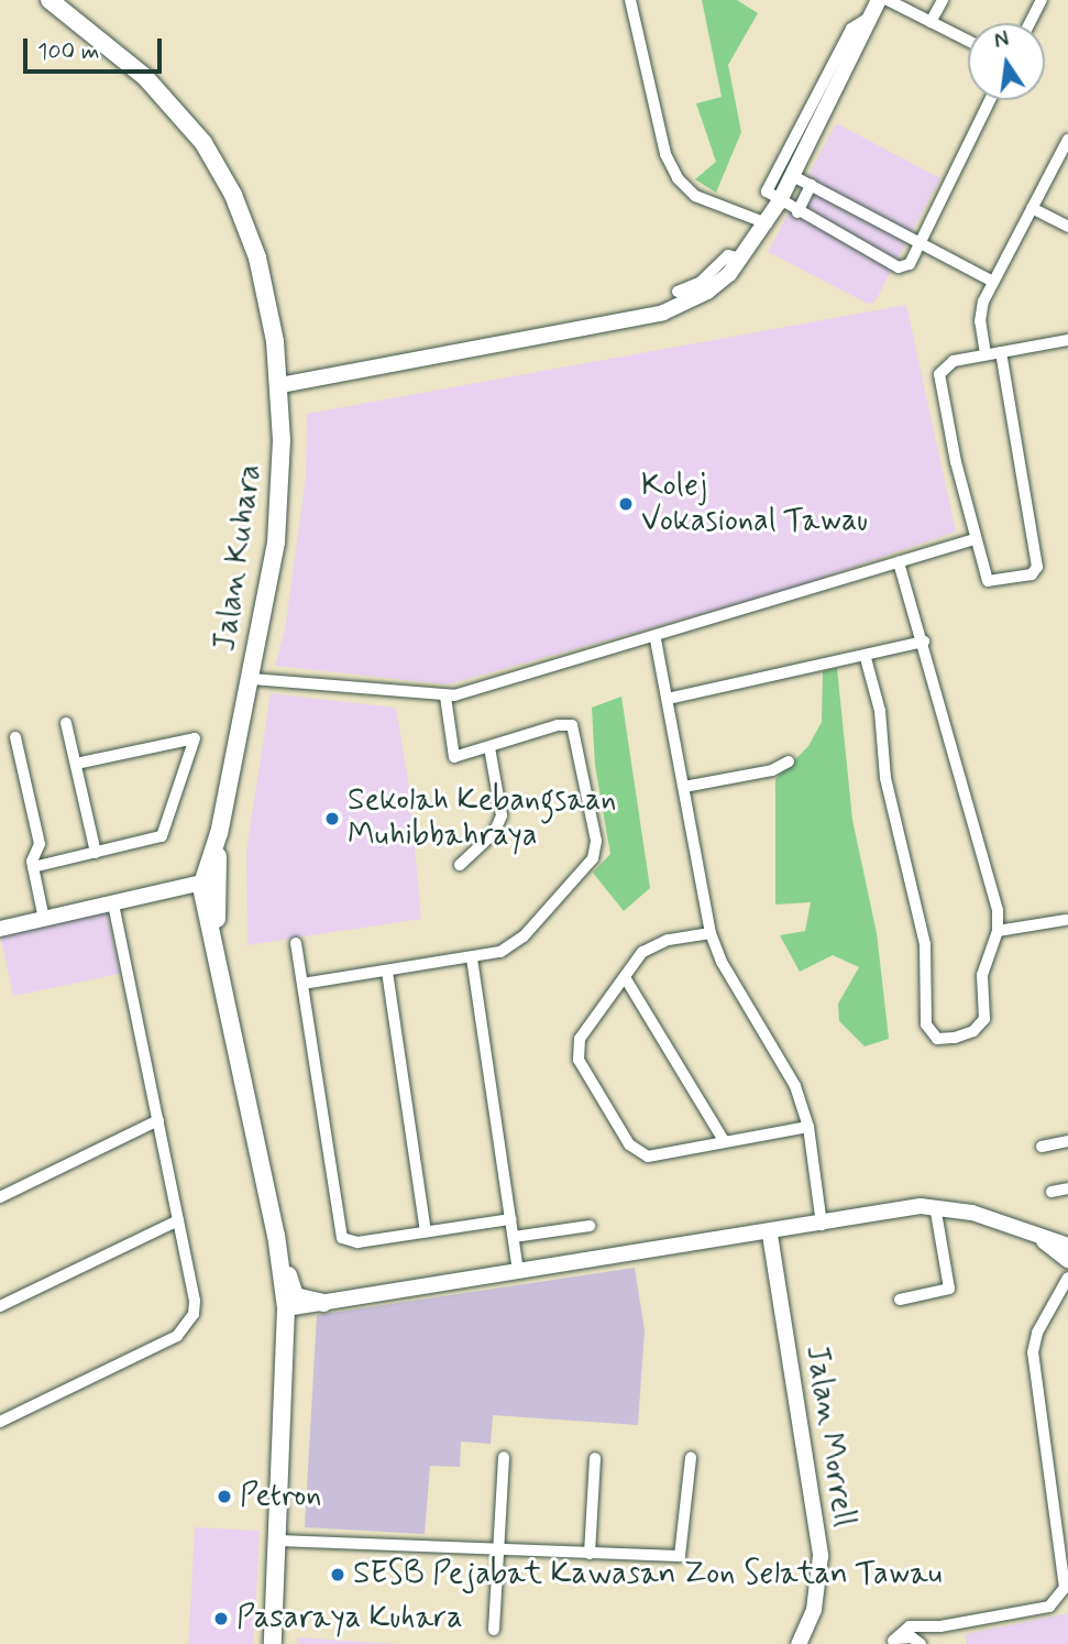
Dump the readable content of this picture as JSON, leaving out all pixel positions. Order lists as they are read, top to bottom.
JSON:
{
  "streets": {
    "main road": ["Jalan Kuhara"],
    "street": ["Jalan Morrell"]
  },
  "places": [
    "Kolej Vokasional Tawau",
    "Sekolah Kebangsaan Muhibbahraya",
    "Petron",
    "SESB Pejabat Kawasan Zon Selatan Tawau",
    "Pasaraya Kuhara"
  ],
  "scale_bar": "100 m",
  "north": "top"
}
